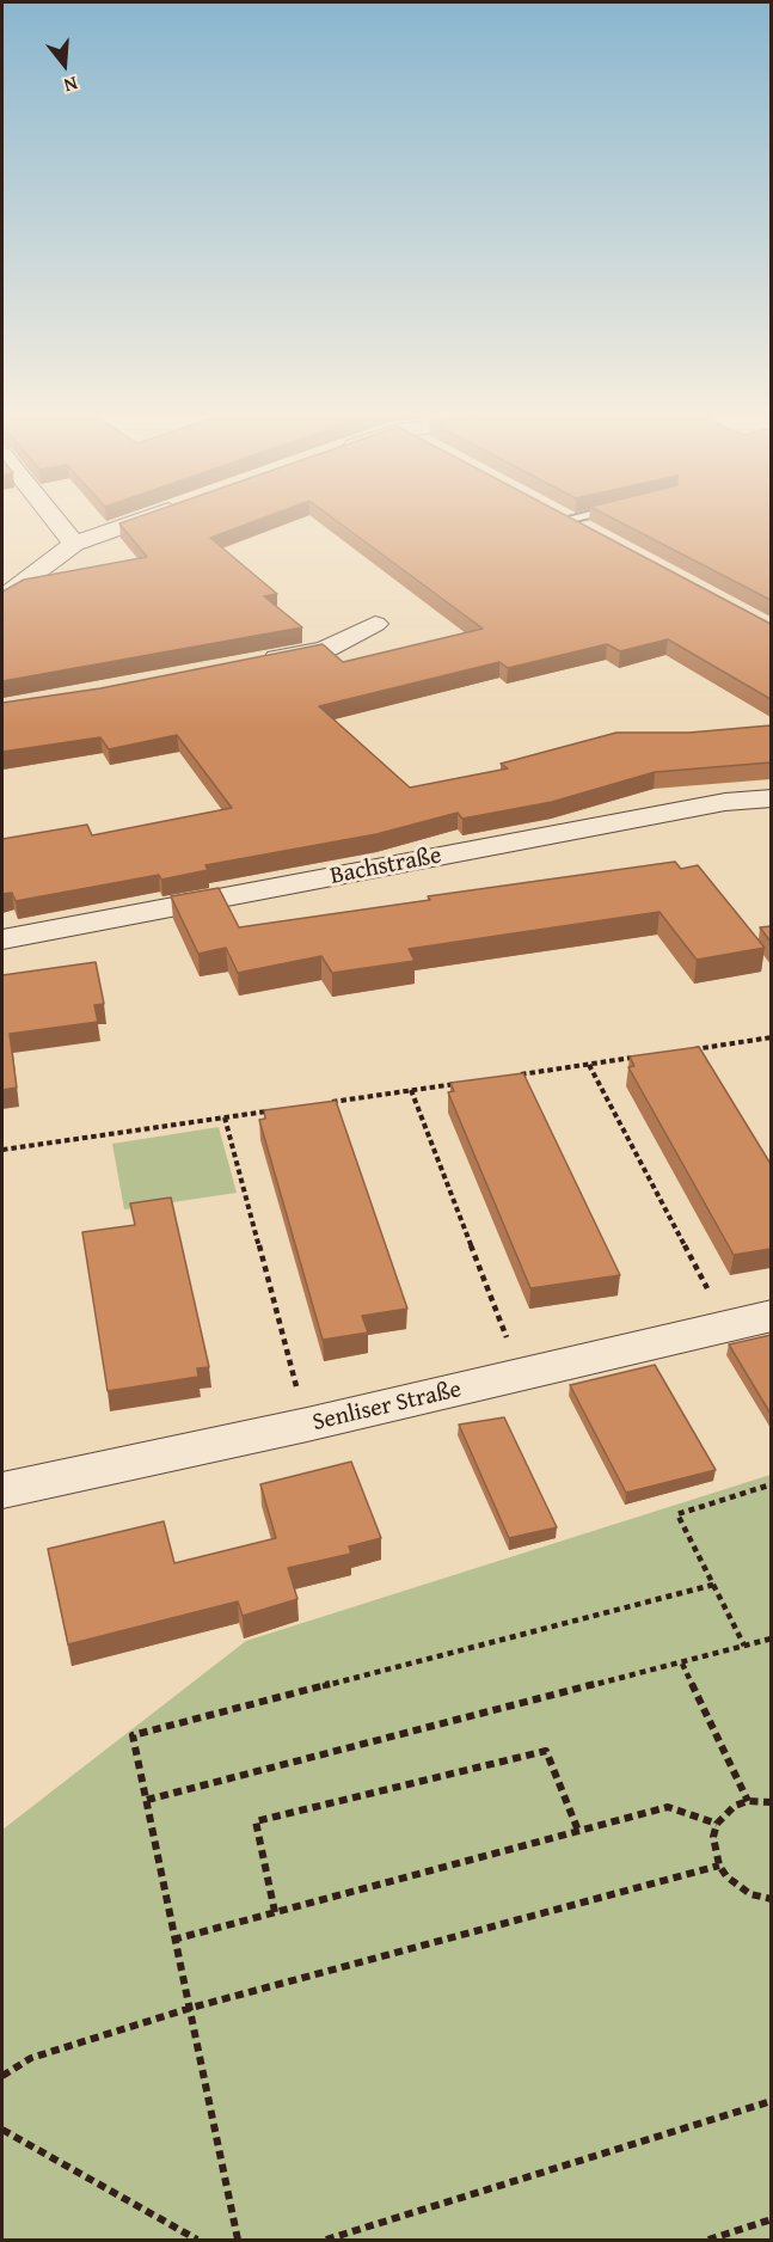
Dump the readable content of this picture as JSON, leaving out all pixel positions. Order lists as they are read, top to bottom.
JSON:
{
  "streets": {
    "street": ["Bachstraße", "Senliser Straße"]
  },
  "north": "bottom"
}
